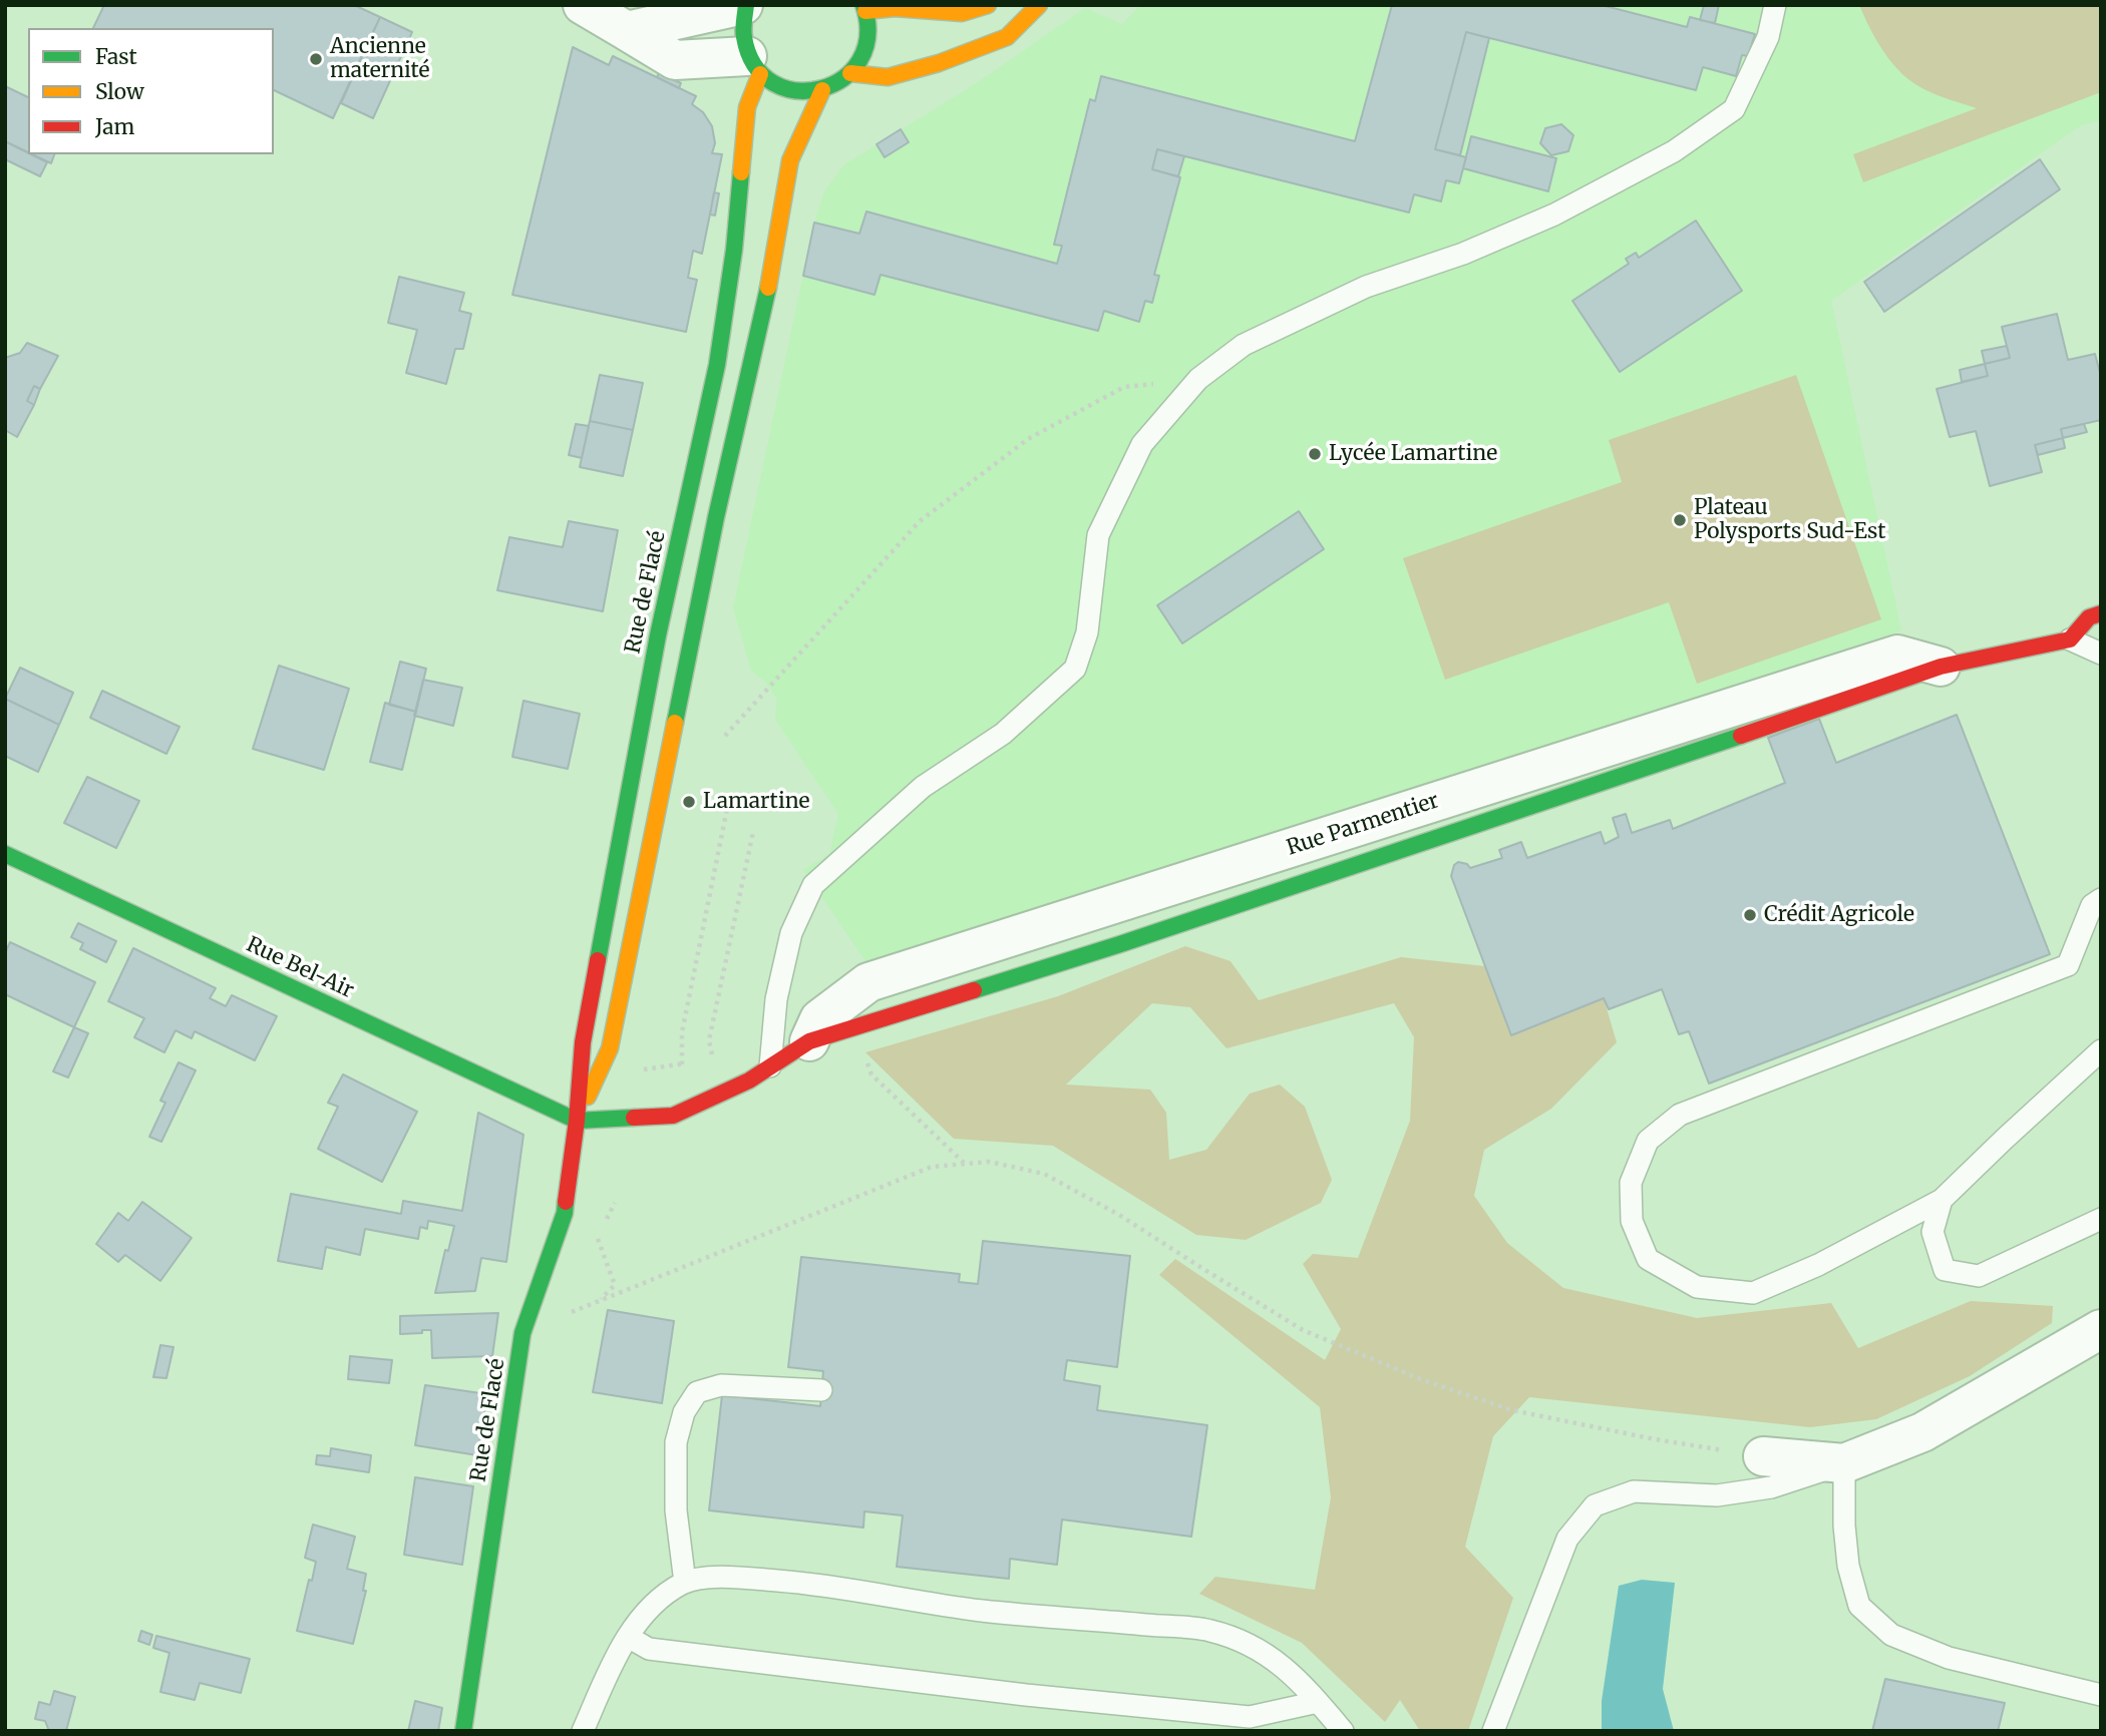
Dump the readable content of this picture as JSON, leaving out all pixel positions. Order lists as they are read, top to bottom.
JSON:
{
  "streets": {
    "main road": ["Rue de Flacé", "Rue Parmentier", "Rue Bel-Air"]
  },
  "crossings": [
    ["Rue de Flacé", "Rue Parmentier"],
    ["Rue de Flacé", "Rue Bel-Air"],
    ["Rue Parmentier", "Rue Bel-Air"]
  ],
  "places": [
    "Ancienne maternité",
    "Lycée Lamartine",
    "Plateau Polysports Sud-Est",
    "Lamartine",
    "Crédit Agricole"
  ],
  "legend": ["Fast", "Slow", "Jam"]
}
